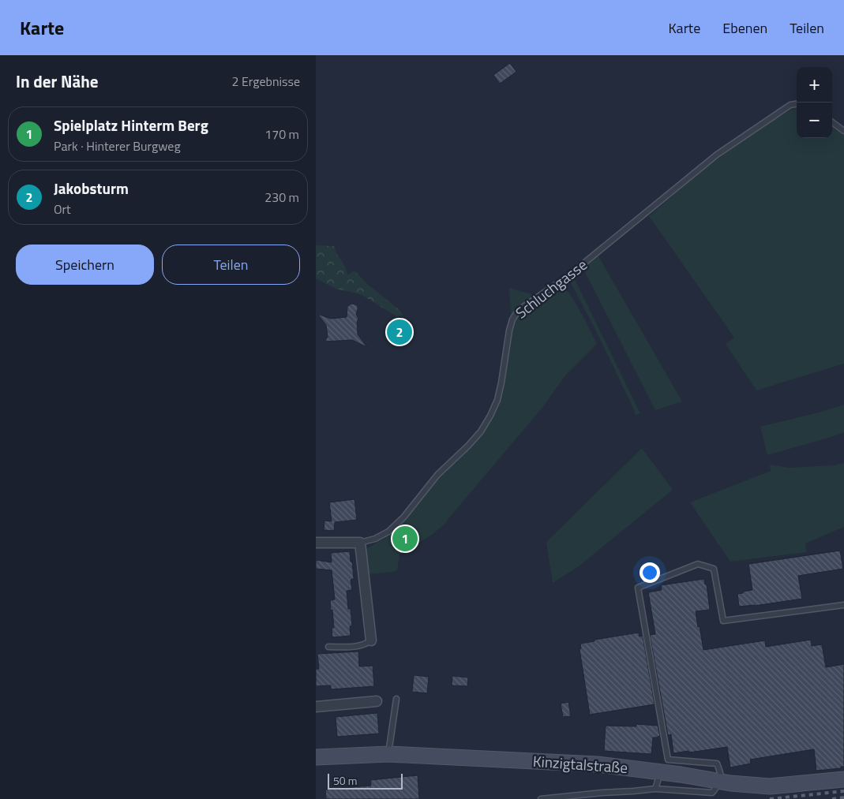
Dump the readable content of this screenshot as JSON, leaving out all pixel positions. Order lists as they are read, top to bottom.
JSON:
{
  "streets": {
    "main road": ["Kinzigtalstraße"],
    "lane": ["Schluchgasse"]
  },
  "scale_bar": "50 m",
  "page": {
    "header": "Karte",
    "nav": ["Karte", "Ebenen", "Teilen"],
    "heading": ["In der Nähe", "2 Ergebnisse"],
    "map_buttons": ["+", "−"],
    "list": [
      {
        "mark": "1",
        "name": "Spielplatz Hinterm Berg",
        "note": "Park · Hinterer Burgweg",
        "value": "170 m"
      },
      {
        "mark": "2",
        "name": "Jakobsturm",
        "note": "Ort",
        "value": "230 m"
      }
    ],
    "buttons": ["Speichern", "Teilen"],
    "pins": ["2", "1"],
    "scale": "50 m"
  }
}
